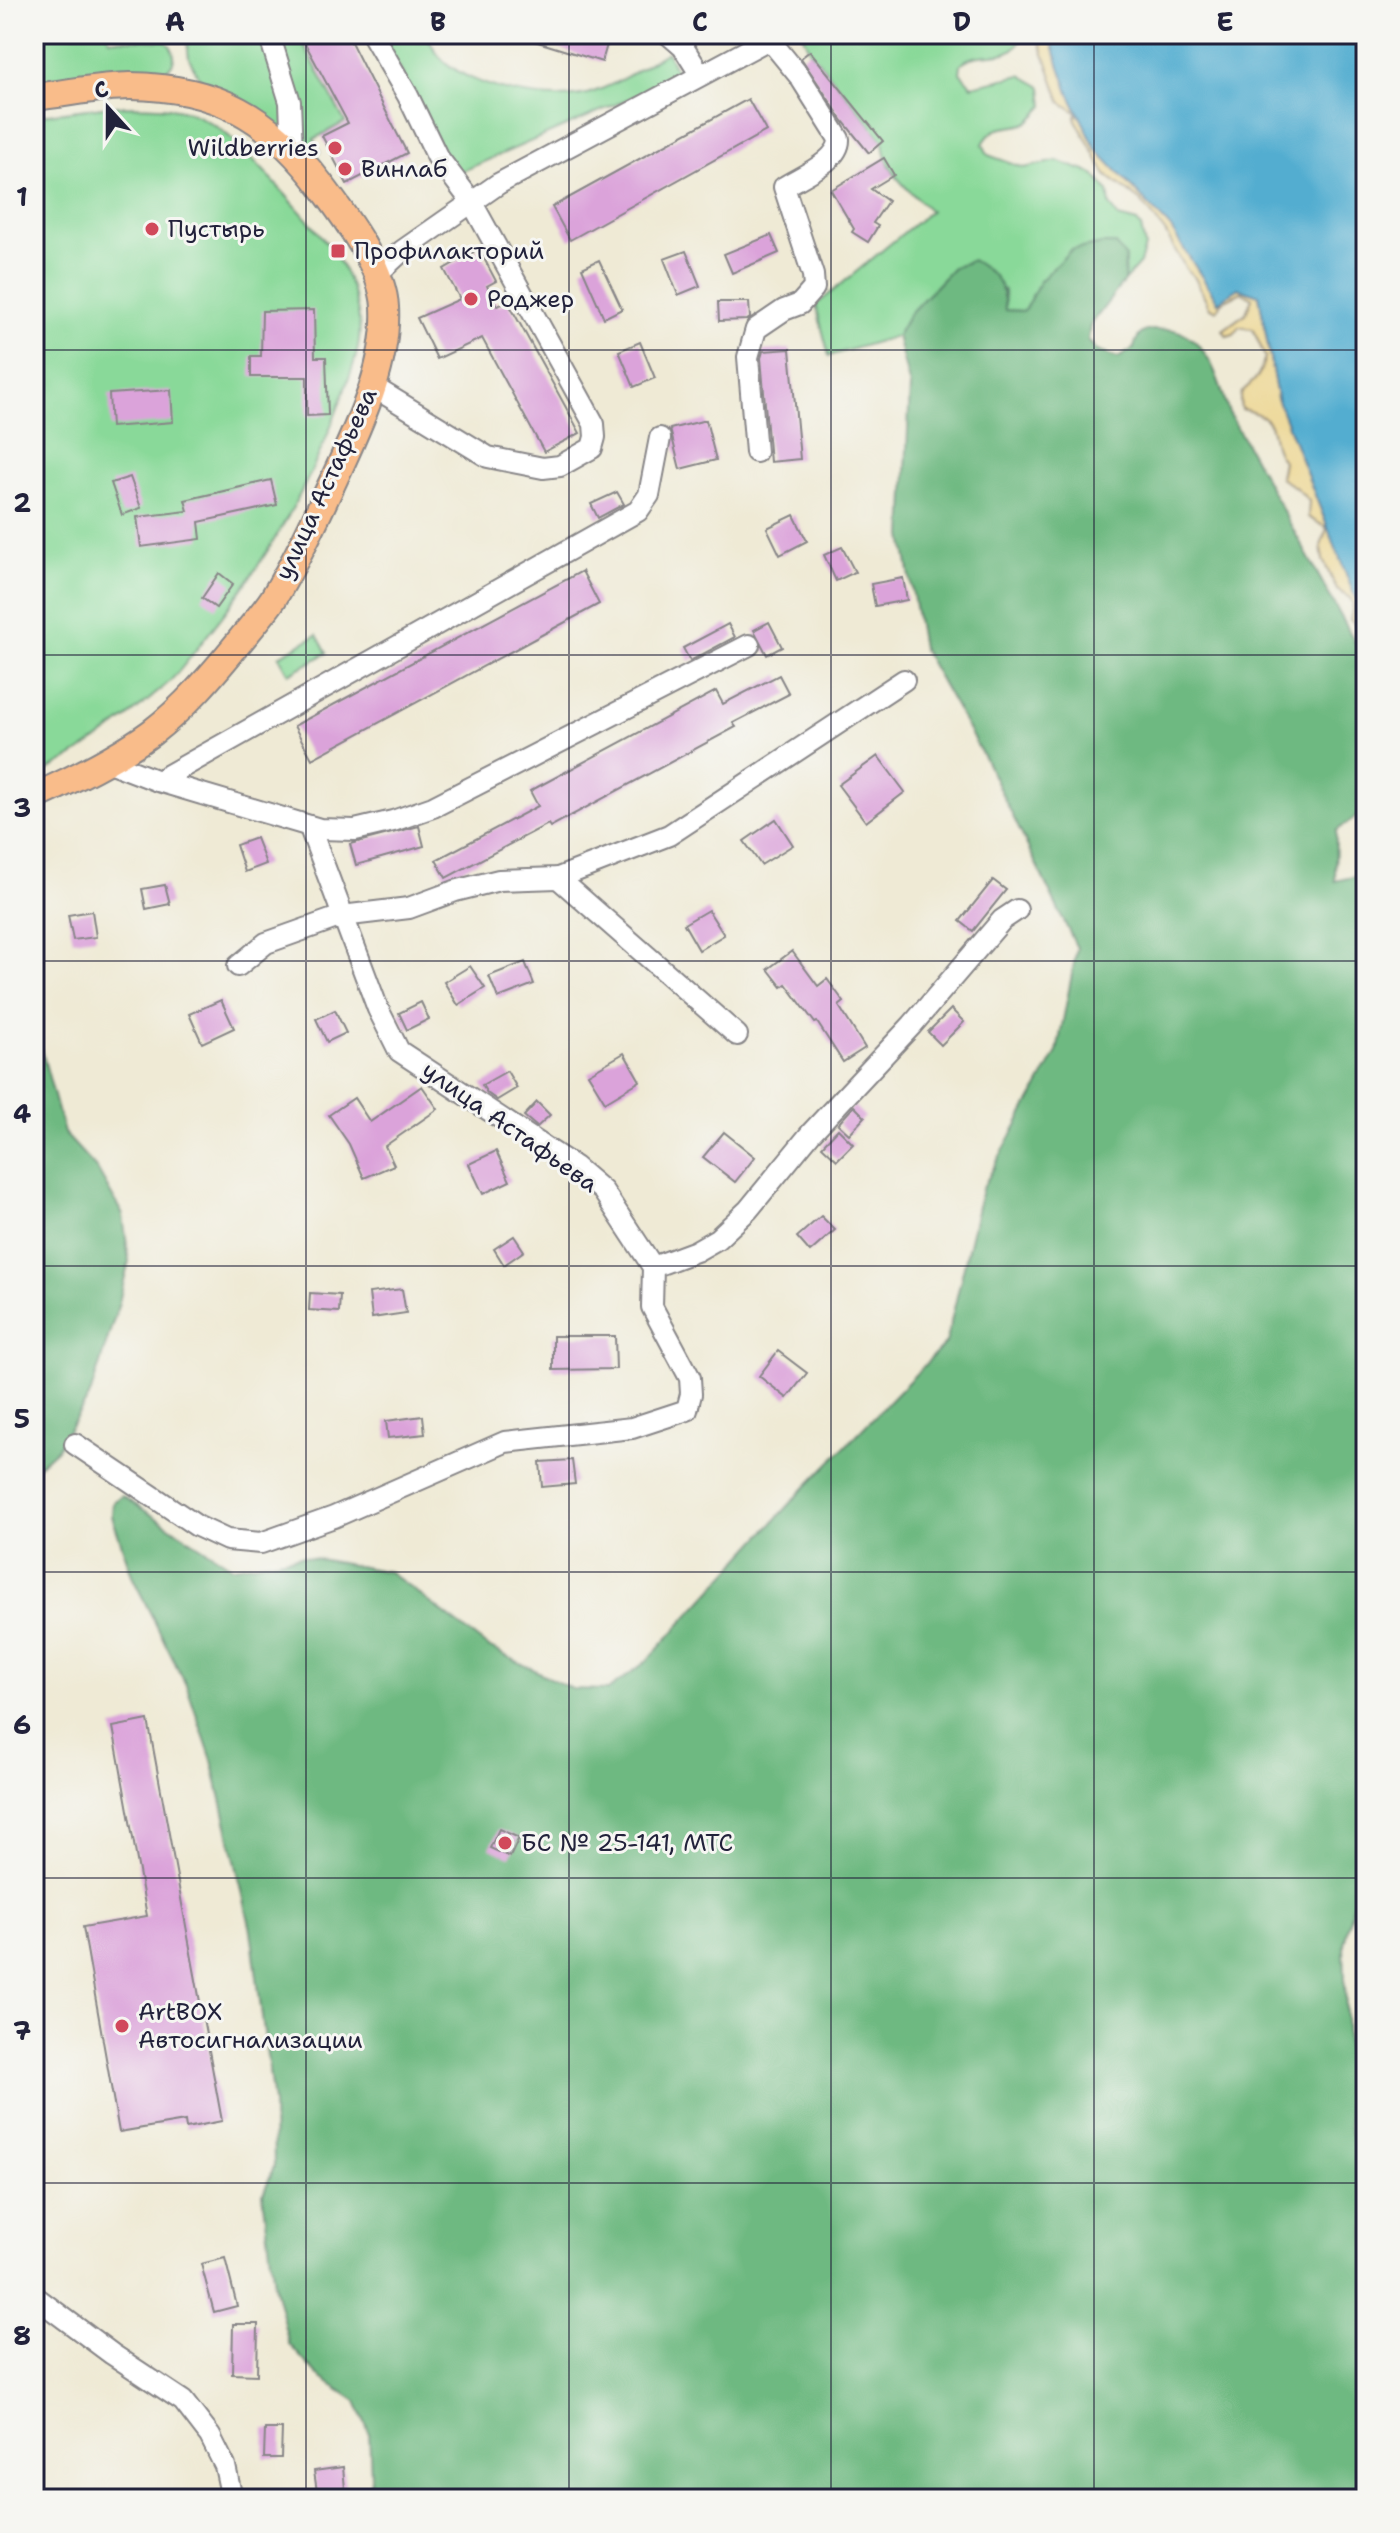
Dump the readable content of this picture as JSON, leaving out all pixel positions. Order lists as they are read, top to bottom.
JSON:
{
  "streets": {
    "main road": ["улица Астафьева"]
  },
  "places": {
    "other": [
      "Wildberries",
      "Винлаб",
      "Пустырь",
      "Роджер",
      "БС № 25-141, МТС",
      "ArtBOX Автосигнализации"
    ],
    "transit": ["Профилакторий"]
  },
  "north": "top",
  "grid": {
    "columns": [
      "A",
      "B",
      "C",
      "D",
      "E"
    ],
    "rows": [
      "1",
      "2",
      "3",
      "4",
      "5",
      "6",
      "7",
      "8"
    ]
  }
}
